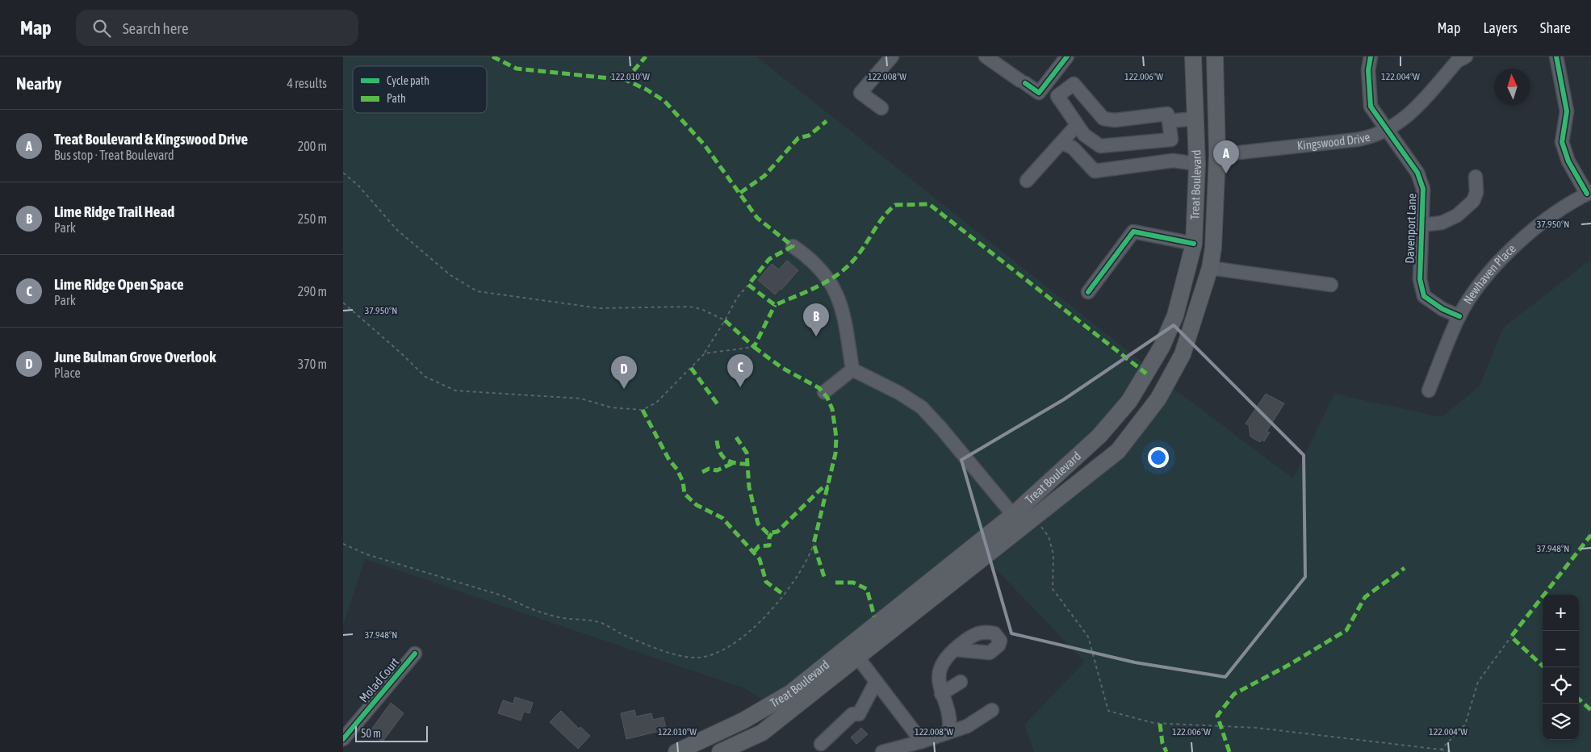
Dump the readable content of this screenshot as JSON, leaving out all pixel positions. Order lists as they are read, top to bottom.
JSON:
{
  "streets": {
    "main road": ["Treat Boulevard"],
    "street": [
      "Kingswood Drive",
      "Davenport Lane",
      "Newhaven Place",
      "Molad Court"
    ]
  },
  "crossings": [
    ["Kingswood Drive", "Treat Boulevard"],
    ["Kingswood Drive", "Davenport Lane"],
    ["Davenport Lane", "Newhaven Place"]
  ],
  "legend": ["Cycle path", "Path"],
  "scale_bar": "50 m",
  "north": "top",
  "page": {
    "header": "Map",
    "search": "Search here",
    "nav": ["Map", "Layers", "Share"],
    "heading": ["Nearby", "4 results"],
    "list": [
      {
        "mark": "A",
        "name": "Treat Boulevard & Kingswood Drive",
        "note": "Bus stop · Treat Boulevard",
        "value": "200 m"
      },
      {
        "mark": "B",
        "name": "Lime Ridge Trail Head",
        "note": "Park",
        "value": "250 m"
      },
      {
        "mark": "C",
        "name": "Lime Ridge Open Space",
        "note": "Park",
        "value": "290 m"
      },
      {
        "mark": "D",
        "name": "June Bulman Grove Overlook",
        "note": "Place",
        "value": "370 m"
      }
    ],
    "pins": [
      "A",
      "B",
      "C",
      "D"
    ],
    "map_buttons": ["+", "−"],
    "scale": "50 m"
  },
  "coordinates": [
    "122.010°W",
    "122.008°W",
    "122.006°W",
    "122.004°W",
    "37.950°N",
    "37.948°N"
  ]
}
